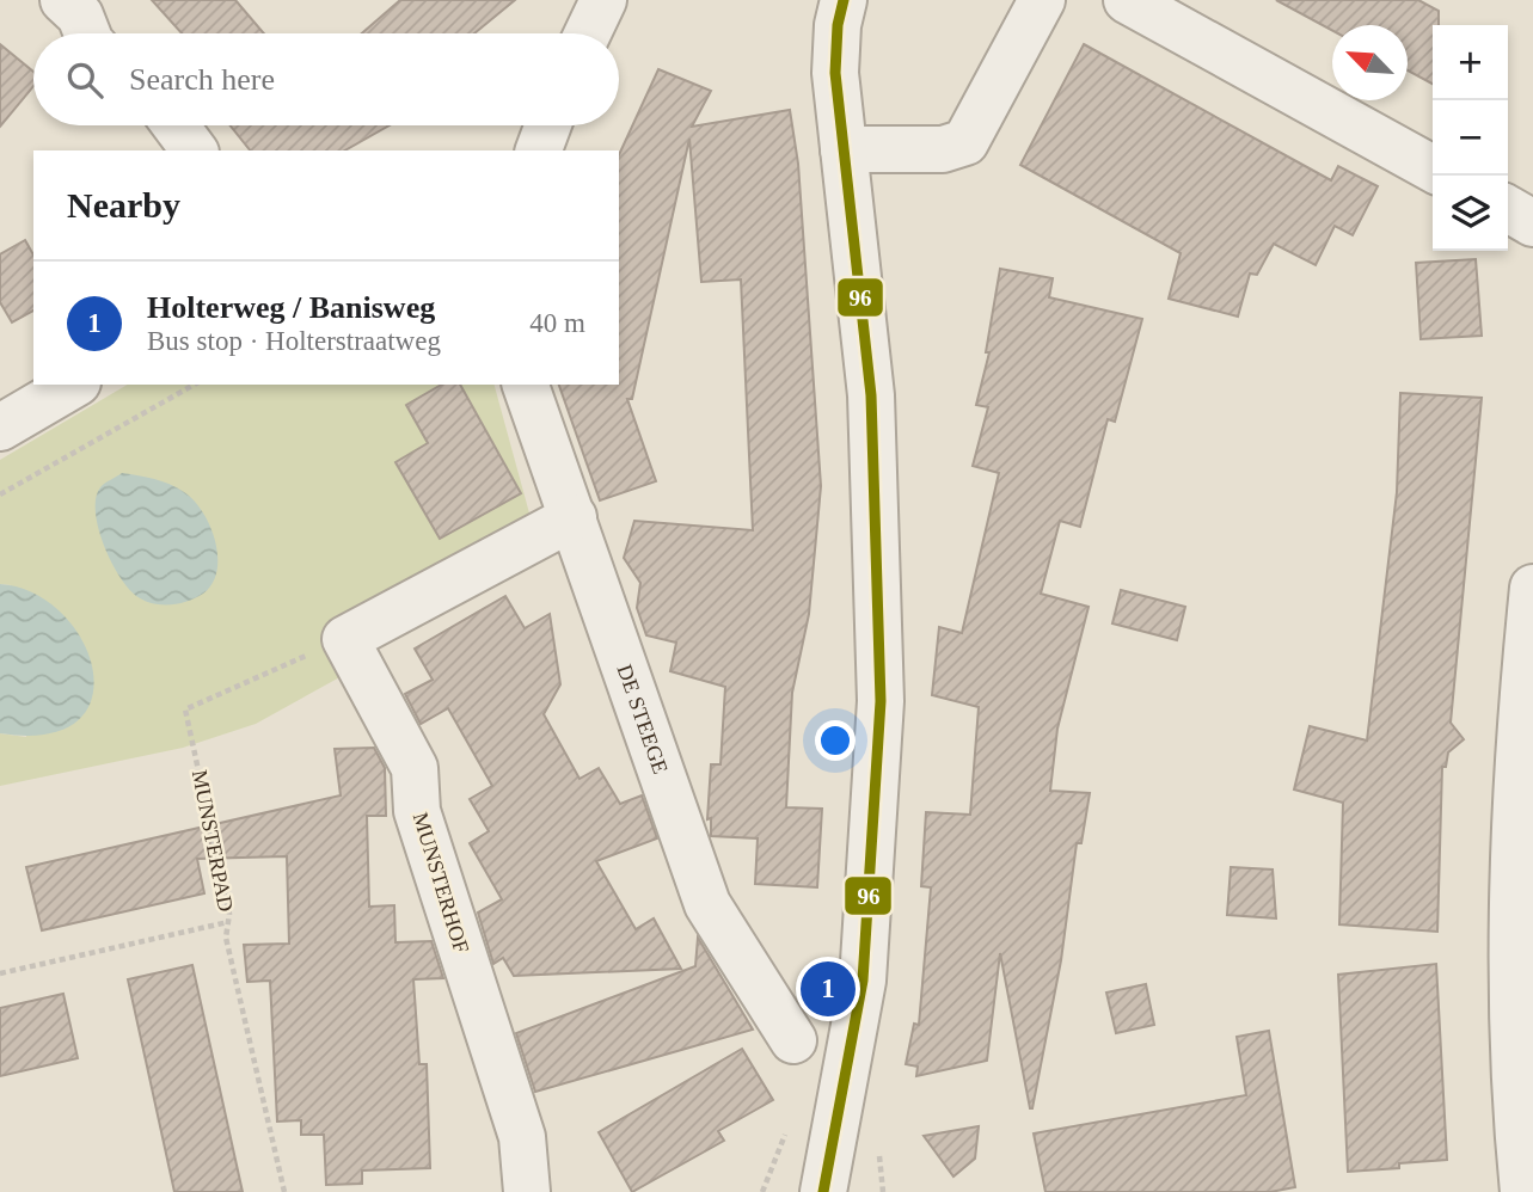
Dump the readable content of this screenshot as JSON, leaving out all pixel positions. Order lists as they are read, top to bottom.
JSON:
{
  "streets": {
    "street": ["DE STEEGE", "MUNSTERHOF"],
    "path": ["MUNSTERPAD"]
  },
  "crossings": [
    ["MUNSTERPAD", "MUNSTERHOF"]
  ],
  "lines": ["transit line 96"],
  "north": "top left",
  "page": {
    "map_buttons": ["+", "−"],
    "search": "Search here",
    "heading": "Nearby",
    "list": [
      {
        "mark": "1",
        "name": "Holterweg / Banisweg",
        "note": "Bus stop · Holterstraatweg",
        "value": "40 m"
      }
    ],
    "pins": "1"
  }
}
